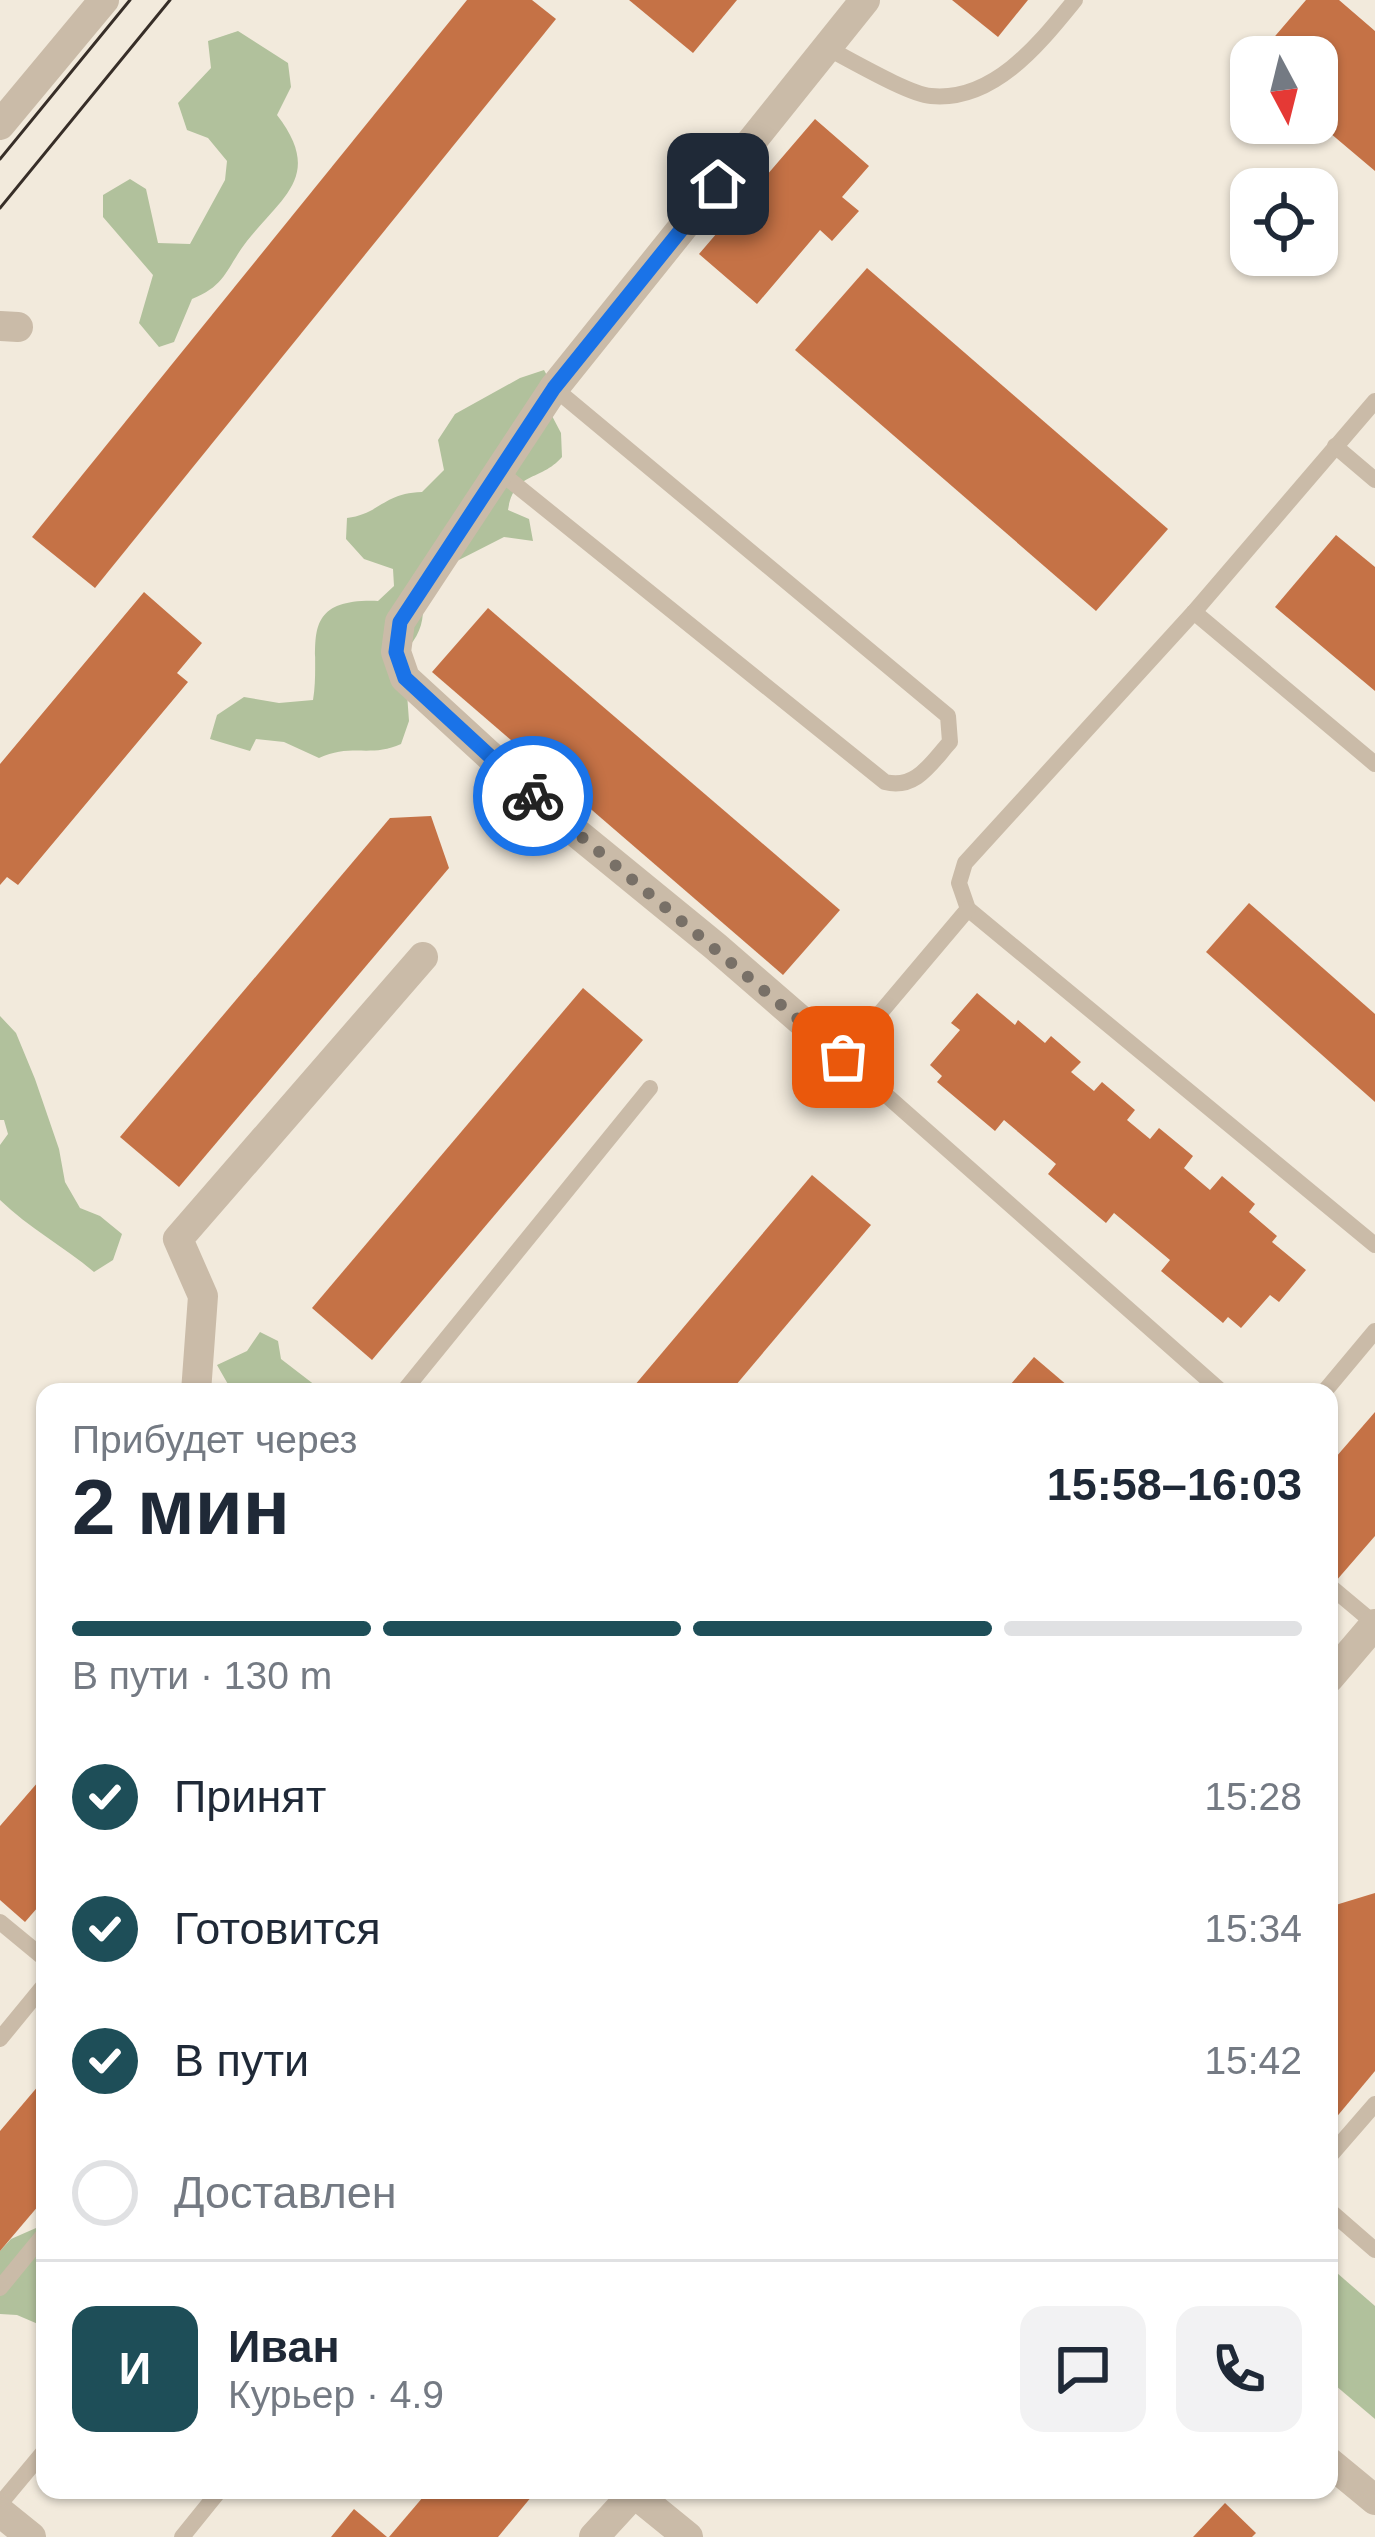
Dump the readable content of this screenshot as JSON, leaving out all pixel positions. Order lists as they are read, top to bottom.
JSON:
{
  "north": "bottom",
  "page": {
    "heading": ["2 мин", "Прибудет через", "15:58–16:03"],
    "panel": ["Иван", "Курьер · 4.9"],
    "bar": "В пути · 130 m",
    "list": [
      ["Принят", "15:28"],
      ["Готовится", "15:34"],
      ["В пути", "15:42"],
      "Доставлен"
    ],
    "round": "И"
  }
}
